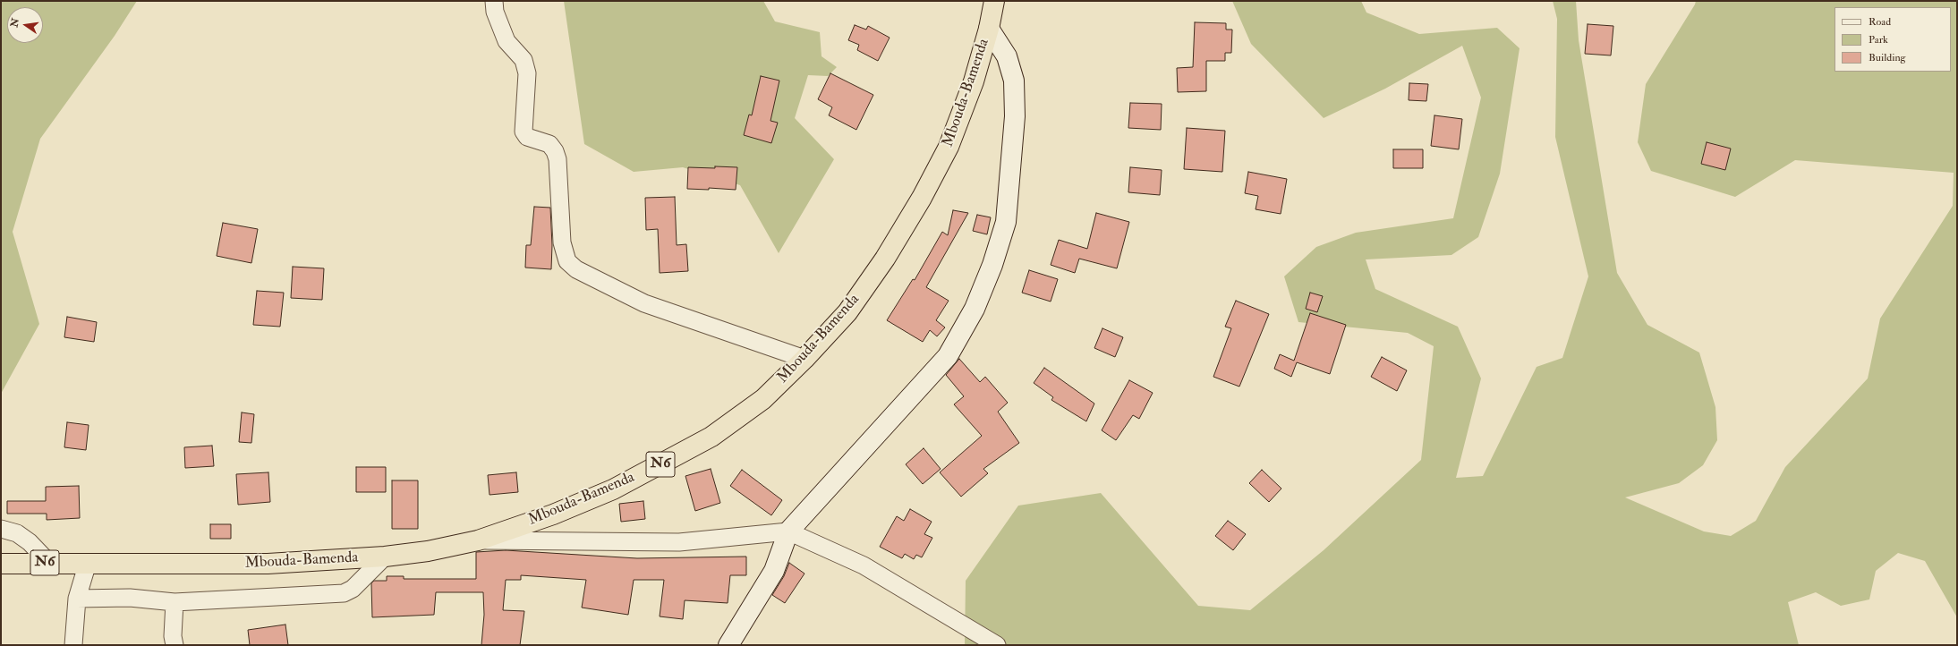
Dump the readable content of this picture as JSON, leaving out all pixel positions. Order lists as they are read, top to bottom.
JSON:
{
  "streets": {
    "highway": ["Mbouda-Bamenda", "N6"]
  },
  "legend": ["Road", "Park", "Building"],
  "north": "left"
}
